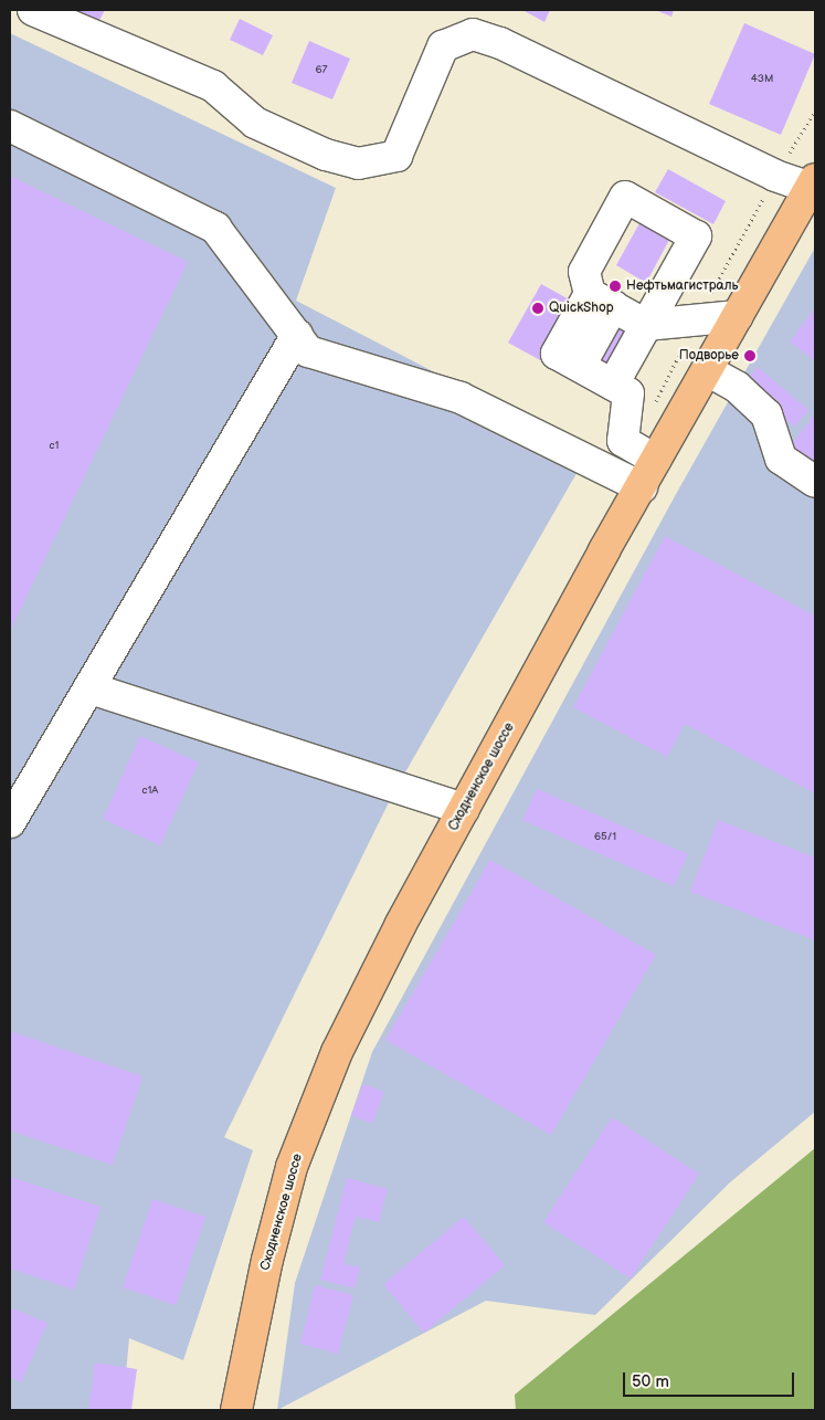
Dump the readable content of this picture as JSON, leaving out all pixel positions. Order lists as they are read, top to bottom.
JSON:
{
  "streets": {
    "main road": ["Сходненское шоссе"]
  },
  "places": ["Нефтьмагистраль", "QuickShop", "Подворье"],
  "house_numbers": [
    "67",
    "43М",
    "с1",
    "с1А",
    "65/1"
  ],
  "scale_bar": "50 m"
}
